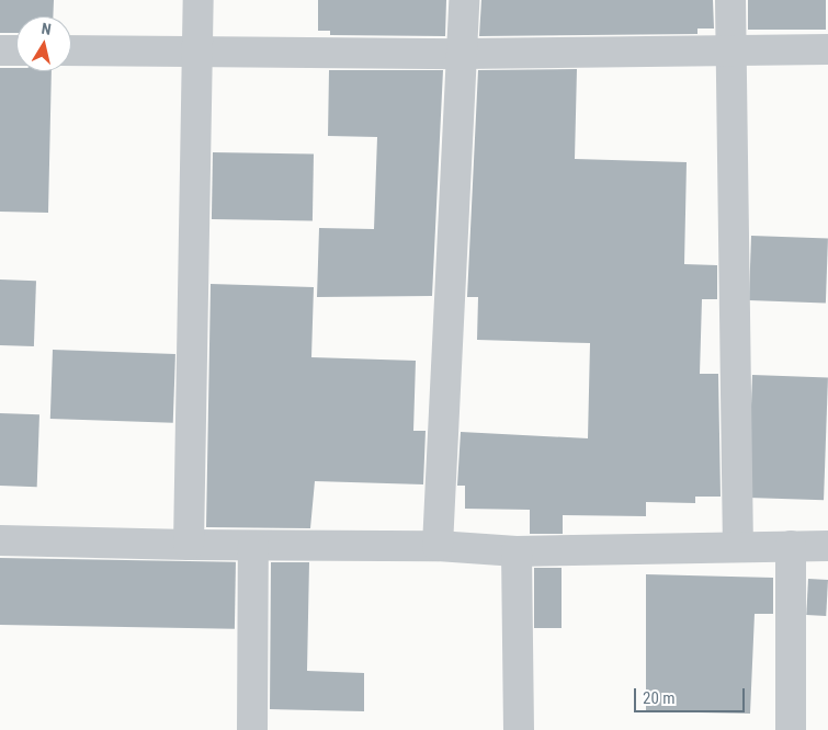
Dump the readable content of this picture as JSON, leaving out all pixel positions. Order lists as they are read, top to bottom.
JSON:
{
  "scale_bar": "20 m",
  "north": "top"
}
